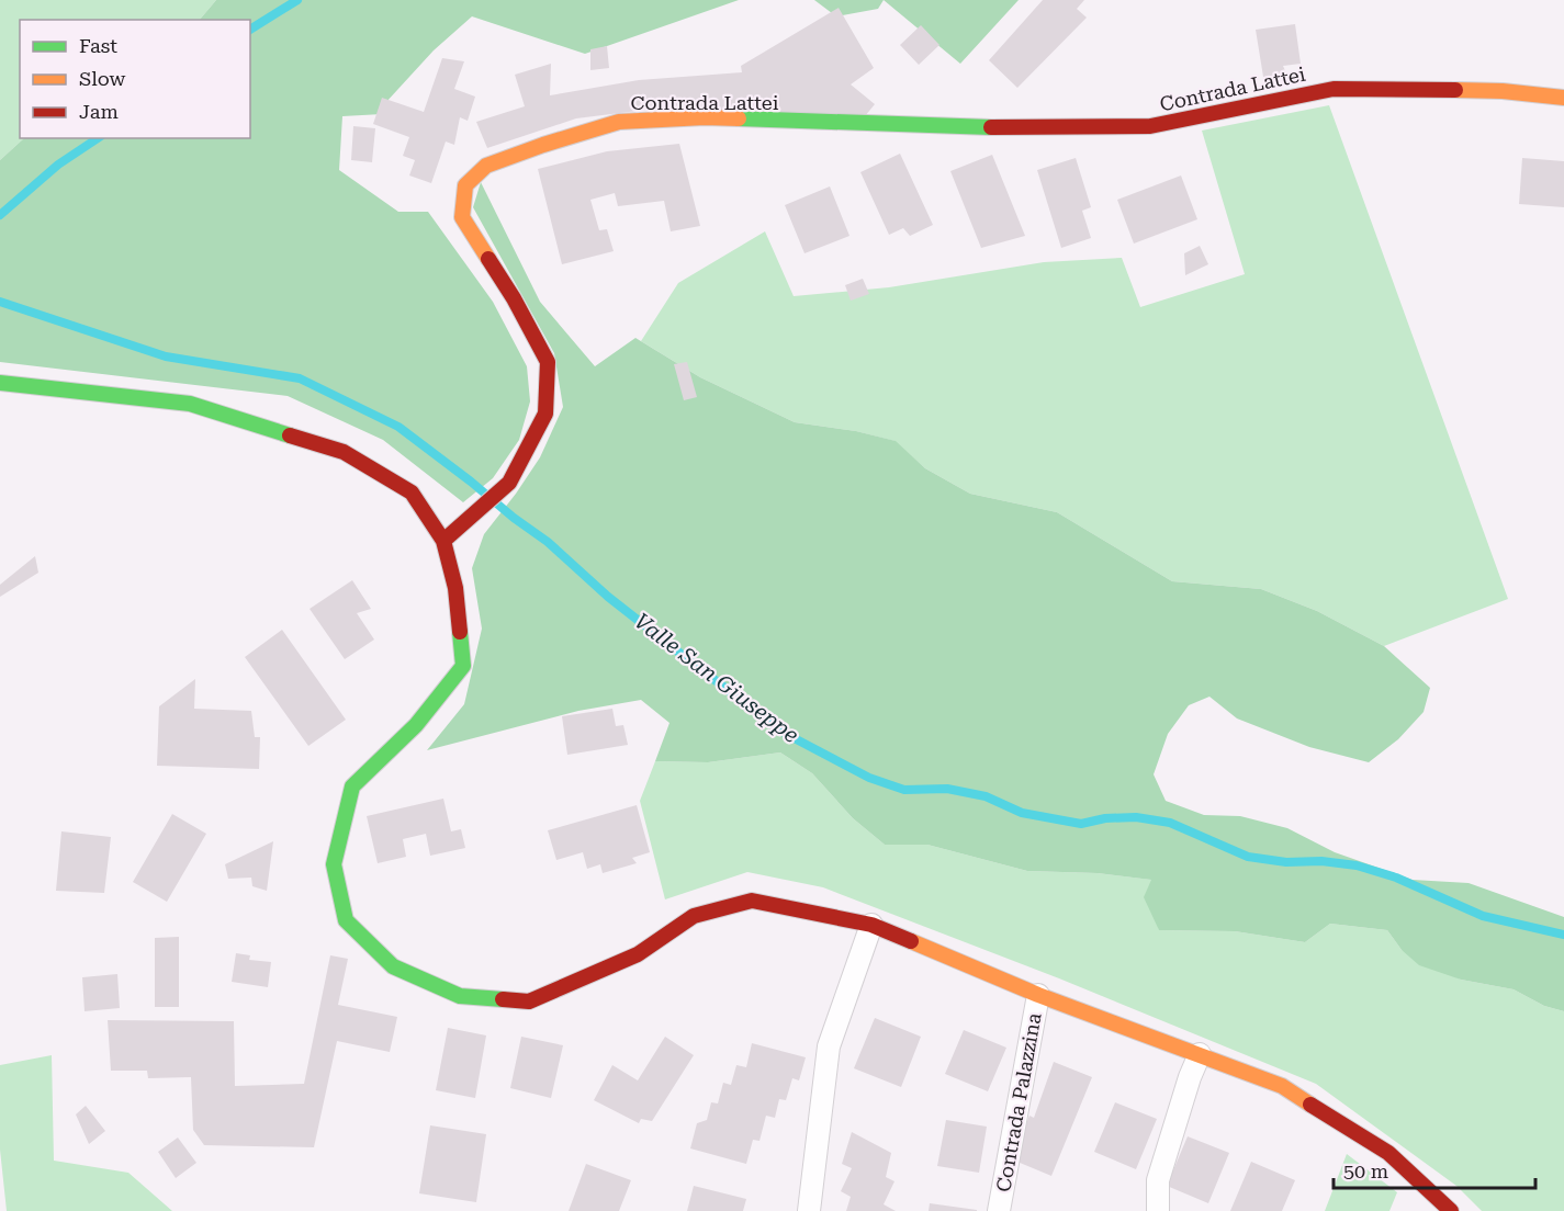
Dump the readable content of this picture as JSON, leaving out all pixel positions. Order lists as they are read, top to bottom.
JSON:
{
  "streets": {
    "street": ["Contrada Lattei", "Contrada Palazzina"]
  },
  "crossings": [
    ["Contrada Lattei", "Contrada Palazzina"]
  ],
  "water": ["Valle San Giuseppe"],
  "legend": ["Fast", "Slow", "Jam"],
  "scale_bar": "50 m"
}
